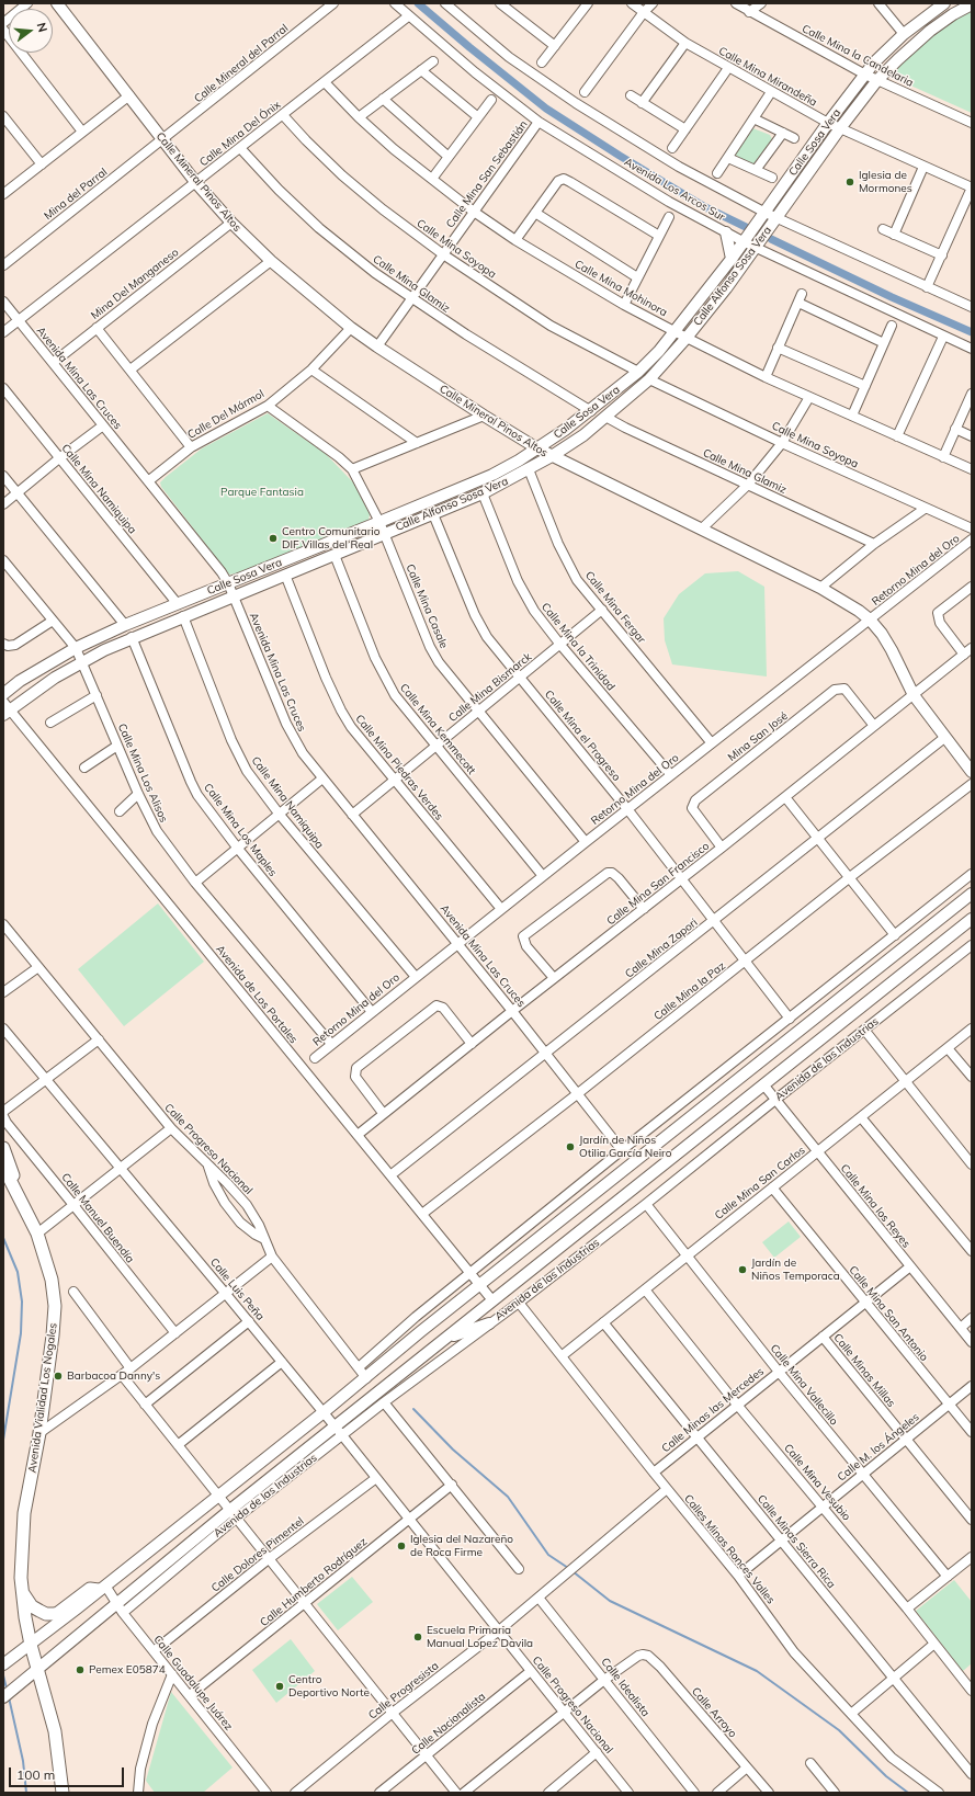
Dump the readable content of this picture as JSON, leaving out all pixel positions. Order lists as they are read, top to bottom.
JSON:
{
  "streets": {
    "highway": ["Avenida Vialidad Los Nogales"],
    "main road": [
      "Calle Sosa Vera",
      "Calle Mineral Pinos Altos",
      "Calle Alfonso Sosa Vera",
      "Avenida de las Industrias"
    ],
    "street": [
      "Calle Mina la Candelaria",
      "Calle Mineral del Parral",
      "Calle Mina Mirandeña",
      "Calle Mina Del Ónix",
      "Calle Mina San Sebastián",
      "Avenida Los Arcos Sur",
      "Mina del Parral",
      "Calle Mina Soyopa",
      "Mina Del Manganeso",
      "Calle Mina Glamiz",
      "Calle Mina Mohinora",
      "Avenida Mina Las Cruces",
      "Calle Del Mármol",
      "Calle Mina Namiquipa",
      "Retorno Mina del Oro",
      "Calle Mina Casale",
      "Calle Mina Fergar",
      "Calle Mina la Trinidad",
      "Calle Mina Bismarck",
      "Calle Mina Kemmecott",
      "Calle Mina el Progreso",
      "Mina San José",
      "Calle Mina Piedras Verdes",
      "Calle Mina Los Alisos",
      "Calle Mina Los Maples",
      "Calle Mina San Francisco",
      "Calle Mina Zapori",
      "Calle Mina la Paz",
      "Avenida de Los Portales",
      "Calle Progreso Nacional",
      "Calle Mina San Carlos",
      "Calle Mina los Reyes",
      "Calle Manuel Buendía",
      "Calle Luis Peña",
      "Calle Mina San Antonio",
      "Calle Minas Millas",
      "Calle Mina Vallecillo",
      "Calle Minas las Mercedes",
      "Calle M. los Ángeles",
      "Calle Mina Vesubio",
      "Calle Minas Sierra Rica",
      "Calles Minas Ronces Valles",
      "Calle Dolores Pimentel",
      "Calle Humberto Rodríguez",
      "Calle Guadalupe Juárez",
      "Calle Idealista",
      "Calle Progresista",
      "Calle Arroyo",
      "Calle Nacionalista"
    ]
  },
  "crossings": [
    ["Calle Mina la Candelaria", "Calle Sosa Vera"],
    ["Calle Mina la Candelaria", "Calle Alfonso Sosa Vera"],
    ["Calle Mineral del Parral", "Calle Mineral Pinos Altos"],
    ["Calle Mineral del Parral", "Mina del Parral"],
    ["Calle Mina Mirandeña", "Calle Sosa Vera"],
    ["Calle Mina Mirandeña", "Calle Alfonso Sosa Vera"],
    ["Calle Mina Del Ónix", "Calle Mineral Pinos Altos"],
    ["Calle Mina Del Ónix", "Avenida Los Arcos Sur"],
    ["Calle Mina Del Ónix", "Calle Mina Soyopa"],
    ["Calle Mina Del Ónix", "Calle Mina Glamiz"],
    ["Calle Mina Del Ónix", "Calle Mina Mohinora"],
    ["Calle Mina Del Ónix", "Avenida Mina Las Cruces"],
    ["Calle Sosa Vera", "Calle Mineral Pinos Altos"],
    ["Calle Sosa Vera", "Avenida Los Arcos Sur"],
    ["Calle Sosa Vera", "Calle Mina Soyopa"],
    ["Calle Sosa Vera", "Calle Mina Glamiz"],
    ["Calle Sosa Vera", "Calle Mina Mohinora"],
    ["Calle Sosa Vera", "Avenida Mina Las Cruces"],
    ["Calle Sosa Vera", "Calle Mina Namiquipa"],
    ["Calle Sosa Vera", "Calle Mina Casale"],
    ["Calle Sosa Vera", "Calle Mina Los Alisos"],
    ["Calle Mina San Sebastián", "Calle Mineral Pinos Altos"],
    ["Calle Mina San Sebastián", "Avenida Los Arcos Sur"],
    ["Calle Mina San Sebastián", "Calle Mina Soyopa"],
    ["Calle Mina San Sebastián", "Calle Mina Glamiz"],
    ["Calle Mina San Sebastián", "Calle Mina Mohinora"],
    ["Calle Mineral Pinos Altos", "Mina del Parral"],
    ["Calle Mineral Pinos Altos", "Calle Alfonso Sosa Vera"],
    ["Calle Mineral Pinos Altos", "Mina Del Manganeso"],
    ["Calle Mineral Pinos Altos", "Calle Del Mármol"],
    ["Calle Mineral Pinos Altos", "Retorno Mina del Oro"],
    ["Calle Mineral Pinos Altos", "Calle Mina San Francisco"],
    ["Calle Mineral Pinos Altos", "Calle Mina Zapori"],
    ["Avenida Los Arcos Sur", "Calle Alfonso Sosa Vera"],
    ["Calle Mina Soyopa", "Calle Alfonso Sosa Vera"],
    ["Calle Alfonso Sosa Vera", "Calle Mina Glamiz"],
    ["Calle Alfonso Sosa Vera", "Calle Mina Mohinora"],
    ["Calle Alfonso Sosa Vera", "Avenida Mina Las Cruces"],
    ["Calle Alfonso Sosa Vera", "Calle Mina Namiquipa"],
    ["Calle Alfonso Sosa Vera", "Calle Mina Casale"],
    ["Calle Alfonso Sosa Vera", "Calle Mina Fergar"],
    ["Calle Alfonso Sosa Vera", "Calle Mina la Trinidad"],
    ["Calle Alfonso Sosa Vera", "Calle Mina Kemmecott"],
    ["Calle Alfonso Sosa Vera", "Calle Mina el Progreso"],
    ["Calle Alfonso Sosa Vera", "Calle Mina Piedras Verdes"],
    ["Calle Alfonso Sosa Vera", "Calle Mina Los Alisos"],
    ["Calle Alfonso Sosa Vera", "Calle Mina Los Maples"],
    ["Calle Alfonso Sosa Vera", "Avenida de Los Portales"],
    ["Mina Del Manganeso", "Avenida Mina Las Cruces"],
    ["Avenida Mina Las Cruces", "Calle Del Mármol"],
    ["Avenida Mina Las Cruces", "Retorno Mina del Oro"],
    ["Avenida Mina Las Cruces", "Calle Mina Bismarck"],
    ["Avenida Mina Las Cruces", "Calle Mina San Francisco"],
    ["Avenida Mina Las Cruces", "Calle Mina Zapori"],
    ["Avenida Mina Las Cruces", "Calle Mina la Paz"],
    ["Calle Del Mármol", "Calle Mina Casale"],
    ["Calle Mina Namiquipa", "Retorno Mina del Oro"],
    ["Retorno Mina del Oro", "Calle Mina Casale"],
    ["Retorno Mina del Oro", "Calle Mina Fergar"],
    ["Retorno Mina del Oro", "Calle Mina la Trinidad"],
    ["Retorno Mina del Oro", "Calle Mina Kemmecott"],
    ["Retorno Mina del Oro", "Calle Mina el Progreso"],
    ["Retorno Mina del Oro", "Calle Mina Piedras Verdes"],
    ["Retorno Mina del Oro", "Calle Mina Los Alisos"],
    ["Retorno Mina del Oro", "Calle Mina Los Maples"],
    ["Calle Mina Casale", "Calle Mina Bismarck"],
    ["Calle Mina Fergar", "Calle Mina Bismarck"],
    ["Calle Mina la Trinidad", "Calle Mina Bismarck"],
    ["Calle Mina Bismarck", "Calle Mina Kemmecott"],
    ["Calle Mina Bismarck", "Calle Mina el Progreso"],
    ["Calle Mina Bismarck", "Calle Mina Piedras Verdes"],
    ["Calle Mina el Progreso", "Calle Mina San Francisco"],
    ["Calle Mina el Progreso", "Calle Mina Zapori"],
    ["Calle Mina el Progreso", "Calle Mina la Paz"],
    ["Mina San José", "Calle Mina San Francisco"],
    ["Calle Mina San Francisco", "Avenida de Los Portales"],
    ["Calle Mina Zapori", "Avenida de Los Portales"],
    ["Calle Mina la Paz", "Avenida de Los Portales"],
    ["Avenida de Los Portales", "Avenida de las Industrias"],
    ["Avenida de las Industrias", "Calle Progreso Nacional"],
    ["Avenida de las Industrias", "Calle Mina los Reyes"],
    ["Avenida de las Industrias", "Calle Luis Peña"],
    ["Avenida de las Industrias", "Calle Mina Vallecillo"],
    ["Avenida de las Industrias", "Avenida Vialidad Los Nogales"],
    ["Avenida de las Industrias", "Calles Minas Ronces Valles"],
    ["Avenida de las Industrias", "Calle Guadalupe Juárez"],
    ["Calle Progreso Nacional", "Calle Luis Peña"],
    ["Calle Progreso Nacional", "Calle Dolores Pimentel"],
    ["Calle Progreso Nacional", "Calle Humberto Rodríguez"],
    ["Calle Progreso Nacional", "Calle Progresista"],
    ["Calle Progreso Nacional", "Calle Nacionalista"],
    ["Calle Mina San Carlos", "Calle Mina los Reyes"],
    ["Calle Mina San Carlos", "Calle Mina San Antonio"],
    ["Calle Mina San Carlos", "Calle Mina Vallecillo"],
    ["Calle Mina San Carlos", "Calle Mina Vesubio"],
    ["Calle Mina San Carlos", "Calle Minas Sierra Rica"],
    ["Calle Mina San Carlos", "Calles Minas Ronces Valles"],
    ["Calle Mina los Reyes", "Calle Minas las Mercedes"],
    ["Calle Mina San Antonio", "Calle Minas las Mercedes"],
    ["Calle Mina San Antonio", "Calle M. los Ángeles"],
    ["Calle Minas Millas", "Calle Minas las Mercedes"],
    ["Calle Minas Millas", "Calle M. los Ángeles"],
    ["Calle Mina Vallecillo", "Calle Minas las Mercedes"],
    ["Calle Mina Vallecillo", "Calle M. los Ángeles"],
    ["Calle Minas las Mercedes", "Calle Mina Vesubio"],
    ["Calle Minas las Mercedes", "Calle Minas Sierra Rica"],
    ["Calle Minas las Mercedes", "Calles Minas Ronces Valles"],
    ["Calle M. los Ángeles", "Calle Mina Vesubio"],
    ["Calle M. los Ángeles", "Calle Minas Sierra Rica"],
    ["Calle M. los Ángeles", "Calles Minas Ronces Valles"],
    ["Calles Minas Ronces Valles", "Calle Progresista"],
    ["Calle Dolores Pimentel", "Calle Guadalupe Juárez"],
    ["Calle Humberto Rodríguez", "Calle Guadalupe Juárez"],
    ["Calle Idealista", "Calle Progresista"],
    ["Calle Idealista", "Calle Arroyo"]
  ],
  "parks": ["Parque Fantasia"],
  "places": [
    "Iglesia de Mormones",
    "Centro Comunitario DIF Villas del Real",
    "Jardín de Niños Otilia García Neiro",
    "Jardín de Niños Temporaca",
    "Barbacoa Danny's",
    "Iglesia del Nazareño de Roca Firme",
    "Escuela Primaria Manual Lopez Davila",
    "Pemex E05874",
    "Centro Deportivo Norte"
  ],
  "scale_bar": "100 m",
  "north": "right"
}
